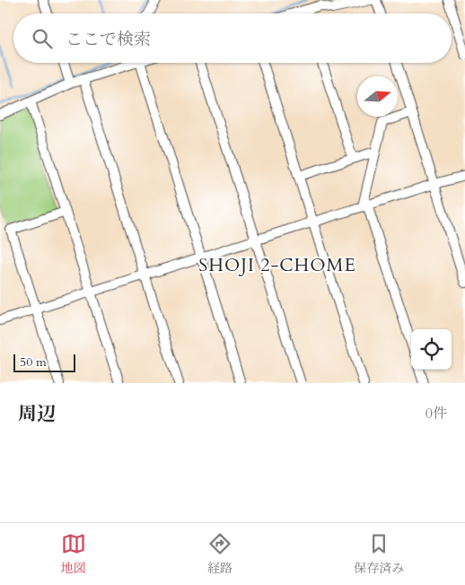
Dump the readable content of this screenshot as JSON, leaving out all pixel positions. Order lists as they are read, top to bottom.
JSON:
{
  "districts": ["SHOJI 2-CHOME"],
  "scale_bar": "50 m",
  "north": "right",
  "page": {
    "search": "ここで検索",
    "scale": "50 m",
    "heading": ["周辺", "0件"],
    "nav": ["地図", "経路", "保存済み"]
  }
}
